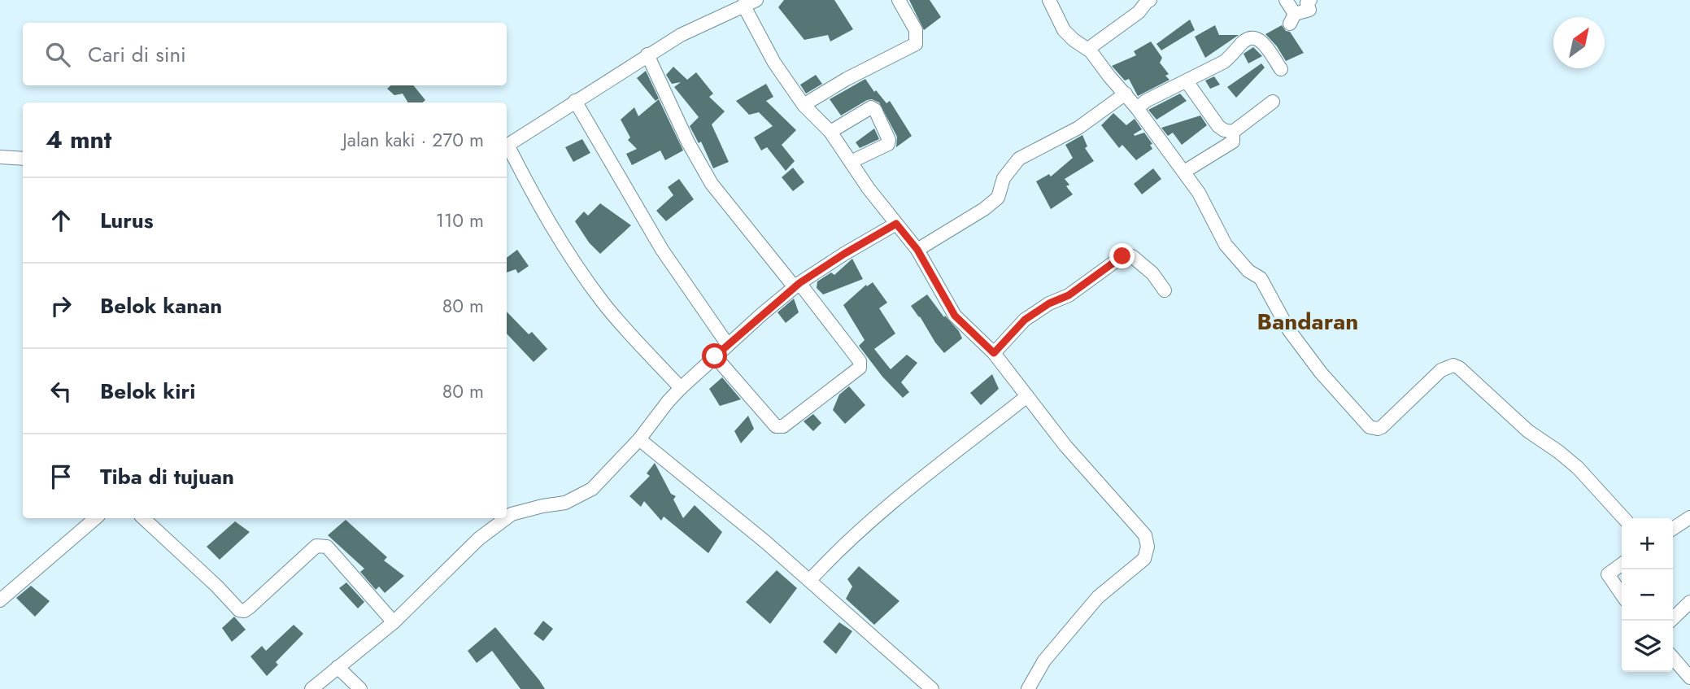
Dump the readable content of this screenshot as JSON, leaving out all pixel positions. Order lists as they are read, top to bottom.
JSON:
{
  "districts": ["Bandaran"],
  "north": "top right",
  "page": {
    "search": "Cari di sini",
    "heading": ["4 mnt", "Jalan kaki · 270 m"],
    "list": [
      ["Lurus", "110 m"],
      ["Belok kanan", "80 m"],
      ["Belok kiri", "80 m"],
      "Tiba di tujuan"
    ],
    "map_buttons": ["+", "−"]
  }
}
